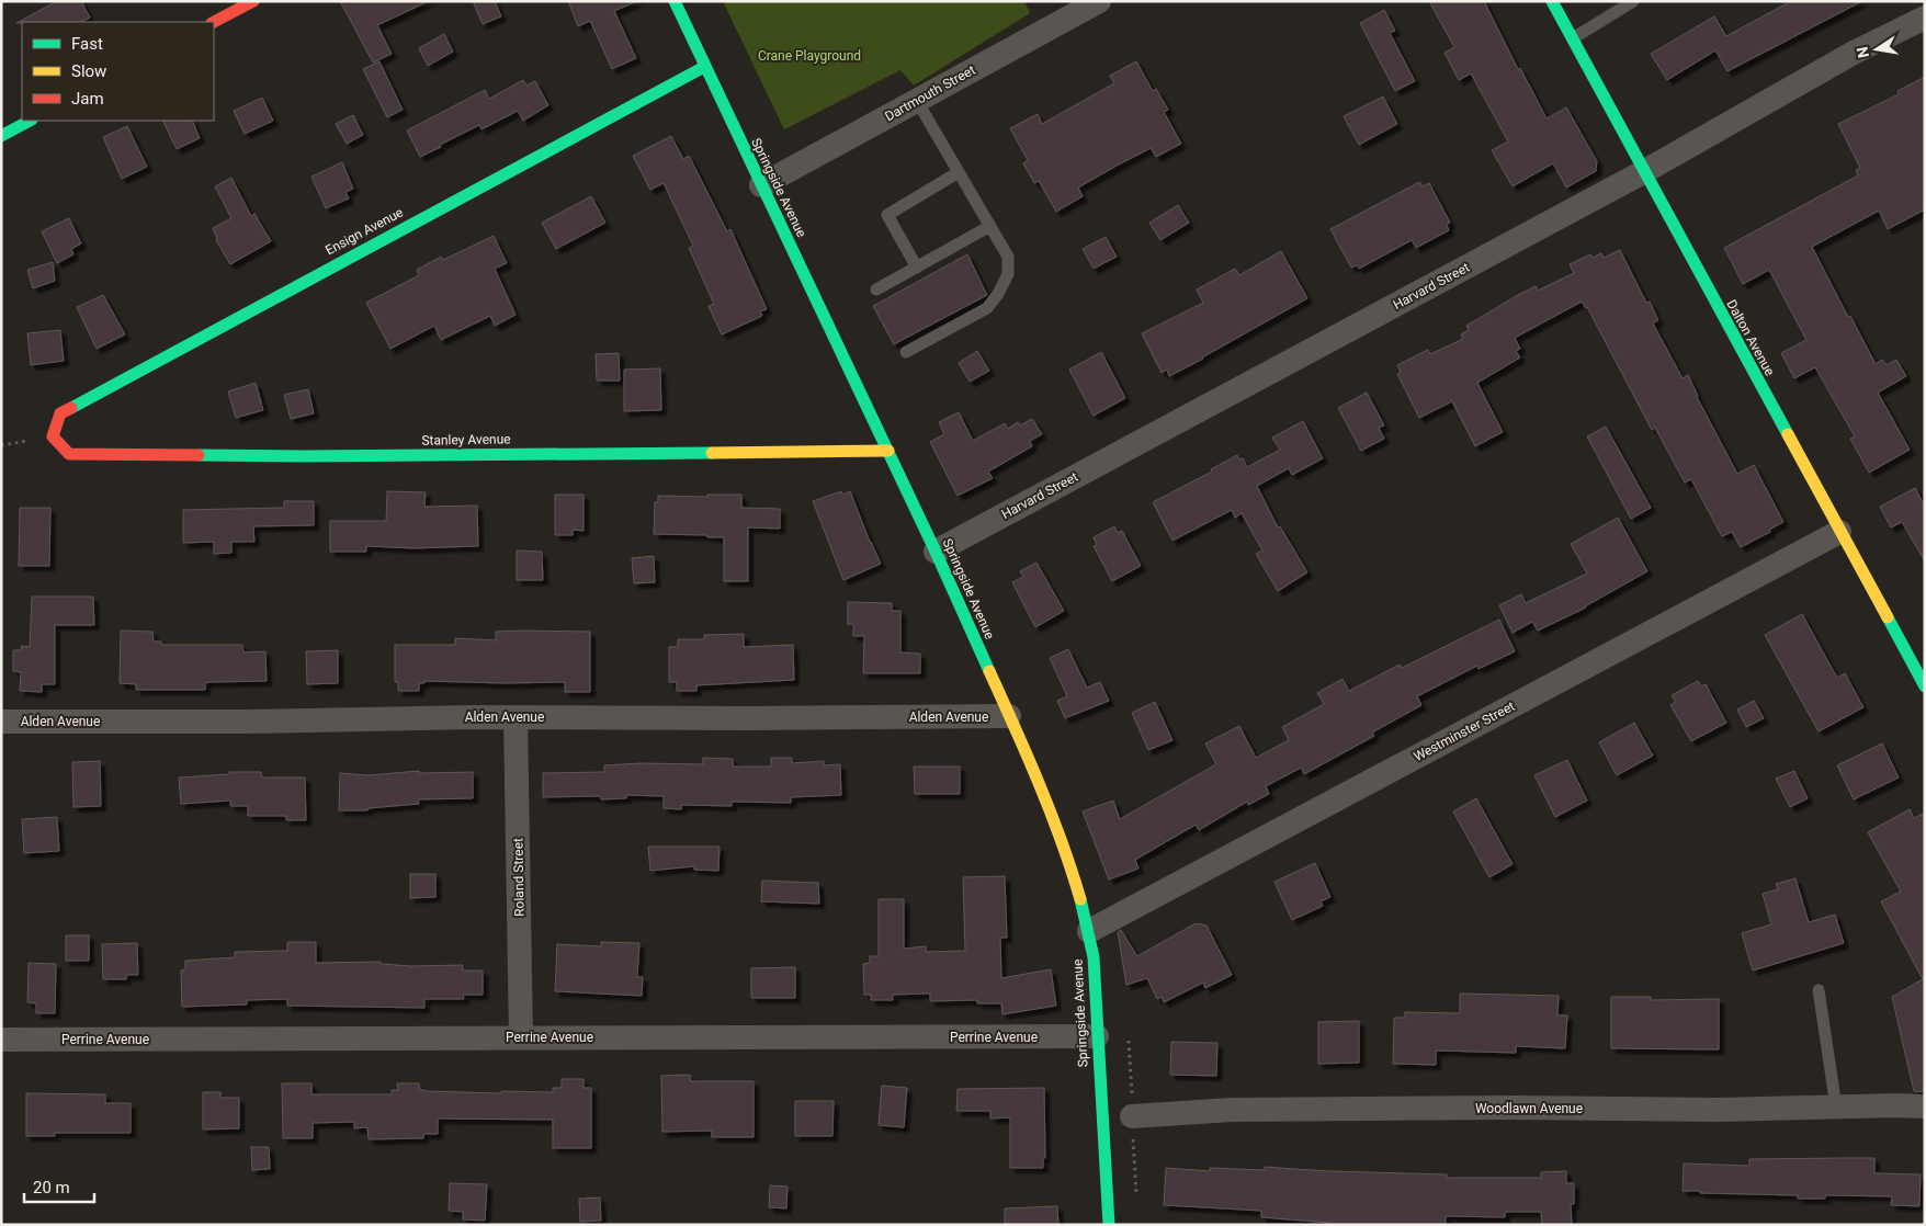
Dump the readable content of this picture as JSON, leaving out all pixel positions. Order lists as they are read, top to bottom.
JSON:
{
  "streets": {
    "street": [
      "Dartmouth Street",
      "Springside Avenue",
      "Ensign Avenue",
      "Harvard Street",
      "Dalton Avenue",
      "Stanley Avenue",
      "Alden Avenue",
      "Westminster Street",
      "Roland Street",
      "Perrine Avenue",
      "Woodlawn Avenue"
    ]
  },
  "crossings": [
    ["Dartmouth Street", "Springside Avenue"],
    ["Springside Avenue", "Ensign Avenue"],
    ["Springside Avenue", "Harvard Street"],
    ["Springside Avenue", "Stanley Avenue"],
    ["Springside Avenue", "Alden Avenue"],
    ["Springside Avenue", "Westminster Street"],
    ["Springside Avenue", "Perrine Avenue"],
    ["Ensign Avenue", "Stanley Avenue"],
    ["Harvard Street", "Dalton Avenue"],
    ["Dalton Avenue", "Westminster Street"],
    ["Alden Avenue", "Roland Street"],
    ["Roland Street", "Perrine Avenue"]
  ],
  "parks": ["Crane Playground"],
  "legend": ["Fast", "Slow", "Jam"],
  "scale_bar": "20 m",
  "north": "left"
}
